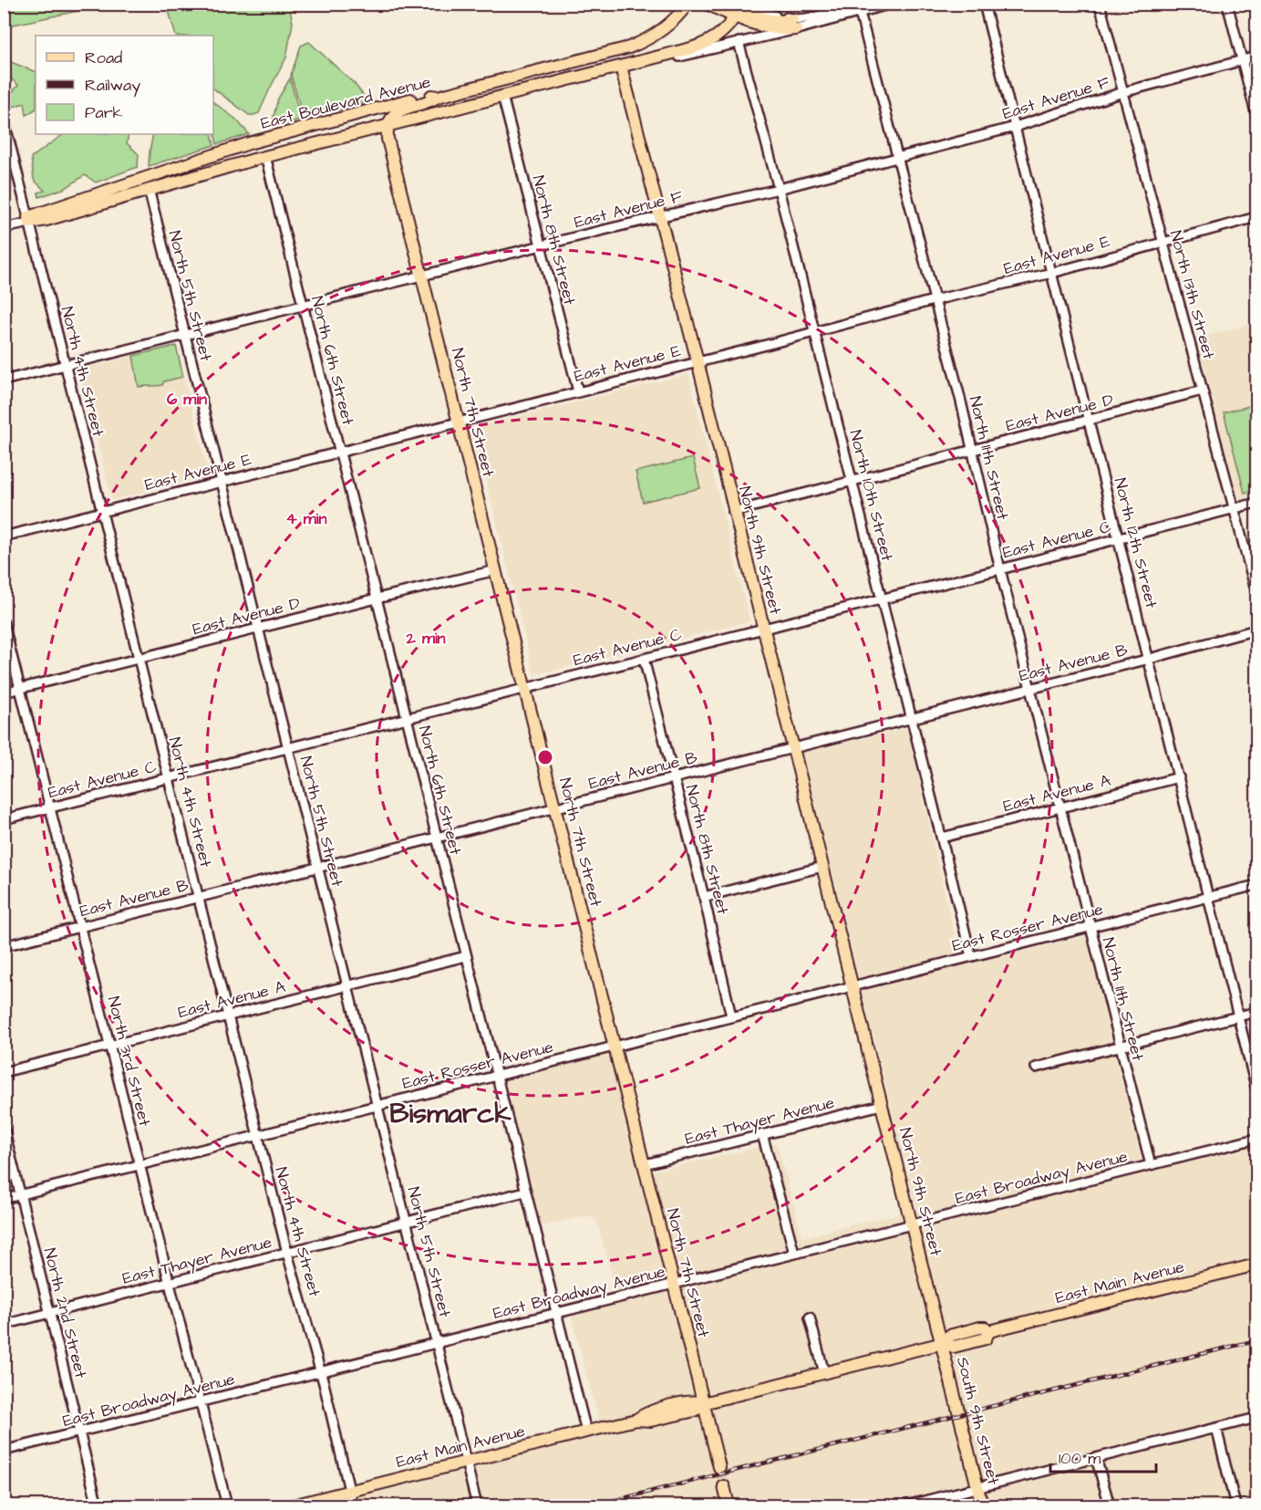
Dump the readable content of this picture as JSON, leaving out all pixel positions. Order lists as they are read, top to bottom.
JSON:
{
  "streets": {
    "main road": [
      "East Boulevard Avenue",
      "North 7th Street",
      "North 9th Street",
      "East Main Avenue",
      "South 9th Street"
    ],
    "street": [
      "East Avenue F",
      "North 8th Street",
      "East Avenue E",
      "North 13th Street",
      "North 5th Street",
      "North 6th Street",
      "North 4th Street",
      "East Avenue D",
      "North 11th Street",
      "North 10th Street",
      "East Avenue C",
      "North 12th Street",
      "East Avenue B",
      "East Avenue A",
      "East Rosser Avenue",
      "North 3rd Street",
      "East Thayer Avenue",
      "East Broadway Avenue",
      "North 2nd Street"
    ]
  },
  "crossings": [
    ["East Avenue F", "North 8th Street"],
    ["East Avenue F", "North 13th Street"],
    ["East Avenue F", "North 5th Street"],
    ["East Avenue F", "North 6th Street"],
    ["East Avenue F", "North 4th Street"],
    ["East Avenue F", "North 7th Street"],
    ["East Avenue F", "North 11th Street"],
    ["East Avenue F", "North 10th Street"],
    ["East Avenue F", "North 12th Street"],
    ["East Avenue F", "North 9th Street"],
    ["East Boulevard Avenue", "North 8th Street"],
    ["East Boulevard Avenue", "North 5th Street"],
    ["East Boulevard Avenue", "North 6th Street"],
    ["East Boulevard Avenue", "North 4th Street"],
    ["East Boulevard Avenue", "North 7th Street"],
    ["East Boulevard Avenue", "North 11th Street"],
    ["East Boulevard Avenue", "North 10th Street"],
    ["East Boulevard Avenue", "North 9th Street"],
    ["North 8th Street", "East Avenue E"],
    ["North 8th Street", "East Avenue C"],
    ["North 8th Street", "East Avenue B"],
    ["North 8th Street", "East Rosser Avenue"],
    ["East Avenue E", "North 13th Street"],
    ["East Avenue E", "North 5th Street"],
    ["East Avenue E", "North 6th Street"],
    ["East Avenue E", "North 4th Street"],
    ["East Avenue E", "North 7th Street"],
    ["East Avenue E", "North 11th Street"],
    ["East Avenue E", "North 10th Street"],
    ["East Avenue E", "North 12th Street"],
    ["East Avenue E", "North 9th Street"],
    ["North 13th Street", "East Avenue D"],
    ["North 13th Street", "East Avenue C"],
    ["North 5th Street", "East Avenue D"],
    ["North 5th Street", "East Avenue C"],
    ["North 5th Street", "East Avenue B"],
    ["North 5th Street", "East Avenue A"],
    ["North 5th Street", "East Rosser Avenue"],
    ["North 5th Street", "East Thayer Avenue"],
    ["North 5th Street", "East Broadway Avenue"],
    ["North 5th Street", "East Main Avenue"],
    ["North 6th Street", "East Avenue D"],
    ["North 6th Street", "East Avenue C"],
    ["North 6th Street", "East Avenue B"],
    ["North 6th Street", "East Avenue A"],
    ["North 6th Street", "East Rosser Avenue"],
    ["North 6th Street", "East Thayer Avenue"],
    ["North 6th Street", "East Broadway Avenue"],
    ["North 6th Street", "East Main Avenue"],
    ["North 4th Street", "East Avenue D"],
    ["North 4th Street", "East Avenue C"],
    ["North 4th Street", "East Avenue B"],
    ["North 4th Street", "East Avenue A"],
    ["North 4th Street", "East Rosser Avenue"],
    ["North 4th Street", "East Thayer Avenue"],
    ["North 4th Street", "East Broadway Avenue"],
    ["North 4th Street", "East Main Avenue"],
    ["North 7th Street", "East Avenue D"],
    ["North 7th Street", "East Avenue C"],
    ["North 7th Street", "East Avenue B"],
    ["North 7th Street", "East Rosser Avenue"],
    ["North 7th Street", "East Thayer Avenue"],
    ["North 7th Street", "East Broadway Avenue"],
    ["North 7th Street", "East Main Avenue"],
    ["East Avenue D", "North 11th Street"],
    ["East Avenue D", "North 10th Street"],
    ["East Avenue D", "North 12th Street"],
    ["East Avenue D", "North 9th Street"],
    ["East Avenue D", "North 3rd Street"],
    ["North 11th Street", "East Avenue C"],
    ["North 11th Street", "East Avenue B"],
    ["North 11th Street", "East Avenue A"],
    ["North 11th Street", "East Rosser Avenue"],
    ["North 11th Street", "East Broadway Avenue"],
    ["North 10th Street", "East Avenue C"],
    ["North 10th Street", "East Avenue B"],
    ["North 10th Street", "East Avenue A"],
    ["North 10th Street", "East Rosser Avenue"],
    ["East Avenue C", "North 12th Street"],
    ["East Avenue C", "North 9th Street"],
    ["East Avenue C", "North 3rd Street"],
    ["North 12th Street", "East Avenue B"],
    ["North 12th Street", "East Avenue A"],
    ["North 12th Street", "East Rosser Avenue"],
    ["North 9th Street", "East Avenue B"],
    ["North 9th Street", "East Rosser Avenue"],
    ["North 9th Street", "East Thayer Avenue"],
    ["North 9th Street", "East Broadway Avenue"],
    ["North 9th Street", "East Main Avenue"],
    ["North 9th Street", "South 9th Street"],
    ["East Avenue B", "North 3rd Street"],
    ["East Avenue A", "North 3rd Street"],
    ["East Rosser Avenue", "North 3rd Street"],
    ["East Rosser Avenue", "North 2nd Street"],
    ["North 3rd Street", "East Thayer Avenue"],
    ["North 3rd Street", "East Broadway Avenue"],
    ["East Thayer Avenue", "North 2nd Street"],
    ["East Broadway Avenue", "North 2nd Street"],
    ["East Main Avenue", "South 9th Street"]
  ],
  "districts": ["Bismarck"],
  "legend": ["Road", "Railway", "Park"],
  "scale_bar": "100 m",
  "rings": ["6 min", "4 min", "2 min"]
}
